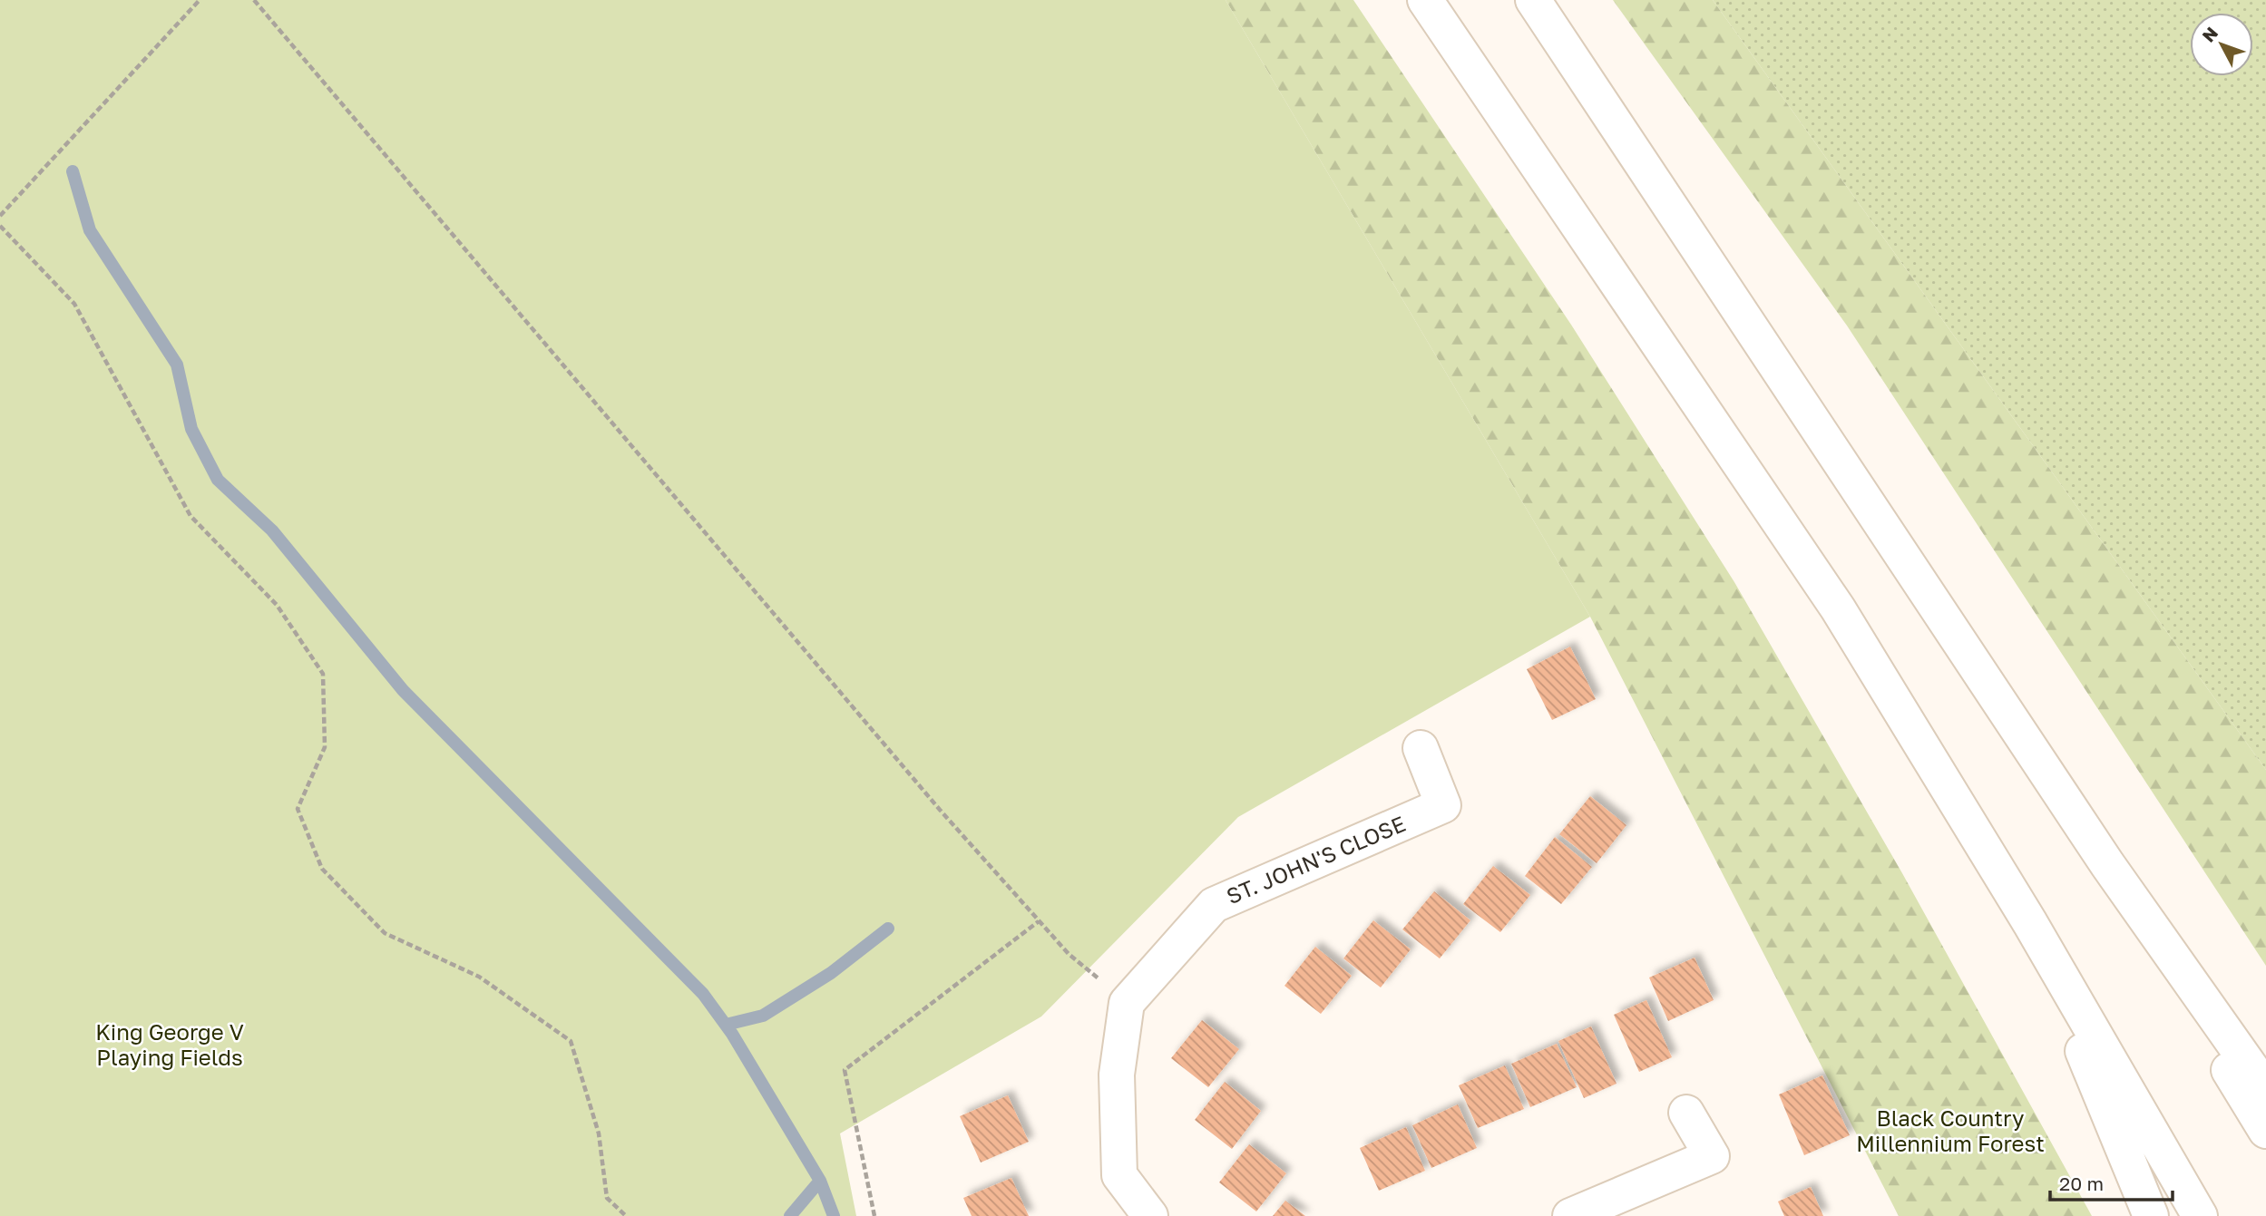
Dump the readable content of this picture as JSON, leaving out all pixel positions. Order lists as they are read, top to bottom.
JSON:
{
  "streets": {
    "main road": ["ST. JOHN'S CLOSE"]
  },
  "parks": ["King George V Playing Fields", "Black Country Millennium Forest"],
  "scale_bar": "20 m",
  "north": "top left"
}
